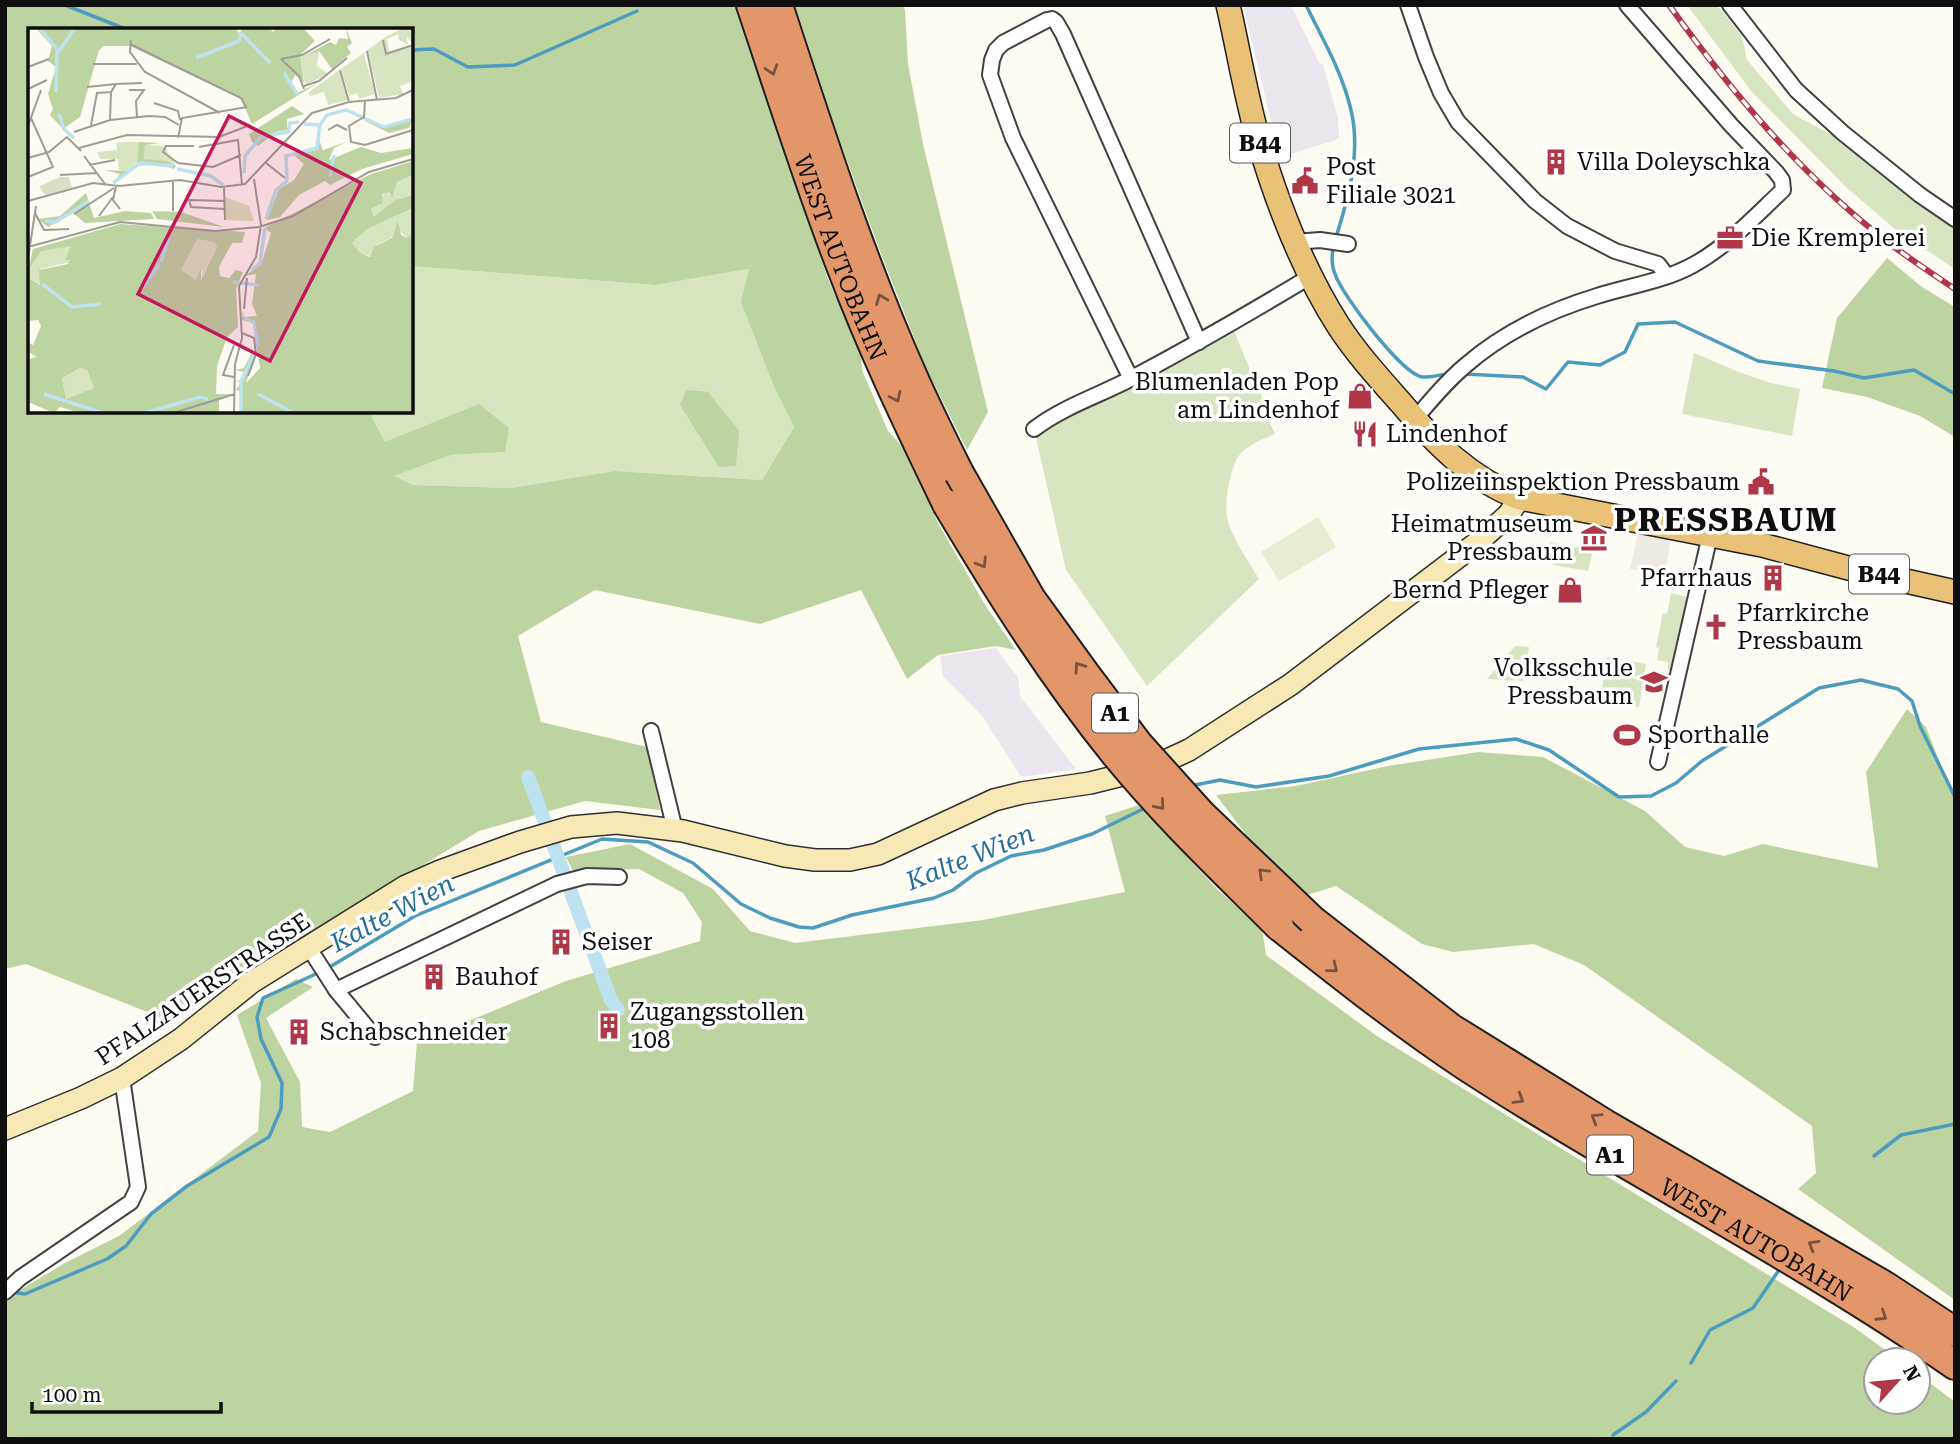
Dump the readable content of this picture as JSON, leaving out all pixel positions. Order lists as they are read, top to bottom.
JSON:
{
  "streets": {
    "highway": ["WEST AUTOBAHN", "A1"],
    "main road": ["B44"],
    "street": ["PFALZAUERSTRASSE"]
  },
  "crossings": [
    ["B44", "PFALZAUERSTRASSE"]
  ],
  "districts": ["PRESSBAUM"],
  "water": ["Kalte Wien"],
  "places": {
    "building": [
      "Villa Doleyschka",
      "Pfarrhaus",
      "Seiser",
      "Bauhof",
      "Zugangsstollen 108",
      "Schabschneider"
    ],
    "public building": ["Post Filiale 3021", "Polizeiinspektion Pressbaum"],
    "office": ["Die Kremplerei"],
    "shop": ["Blumenladen Pop am Lindenhof", "Bernd Pfleger"],
    "restaurant": ["Lindenhof"],
    "museum": ["Heimatmuseum Pressbaum"],
    "church": ["Pfarrkirche Pressbaum"],
    "school or university": ["Volksschule Pressbaum"],
    "sports": ["Sporthalle"]
  },
  "scale_bar": "100 m",
  "north": "top right"
}
